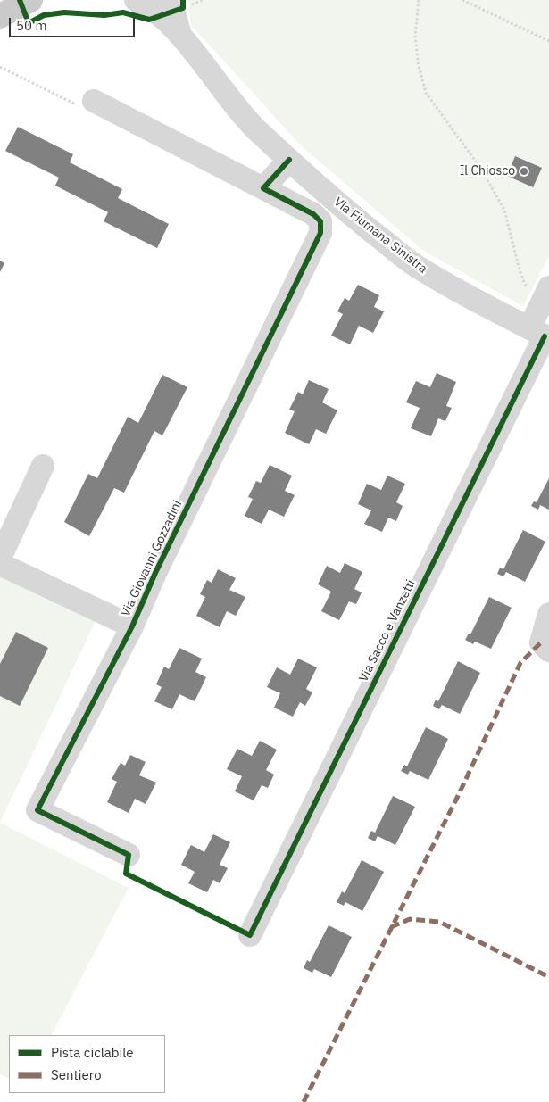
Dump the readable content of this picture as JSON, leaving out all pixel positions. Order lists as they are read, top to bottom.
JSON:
{
  "streets": {
    "street": ["Via Fiumana Sinistra", "Via Giovanni Gozzadini", "Via Sacco e Vanzetti"]
  },
  "crossings": [
    ["Via Fiumana Sinistra", "Via Giovanni Gozzadini"],
    ["Via Fiumana Sinistra", "Via Sacco e Vanzetti"]
  ],
  "places": ["Il Chiosco"],
  "legend": ["Pista ciclabile", "Sentiero"],
  "scale_bar": "50 m"
}
